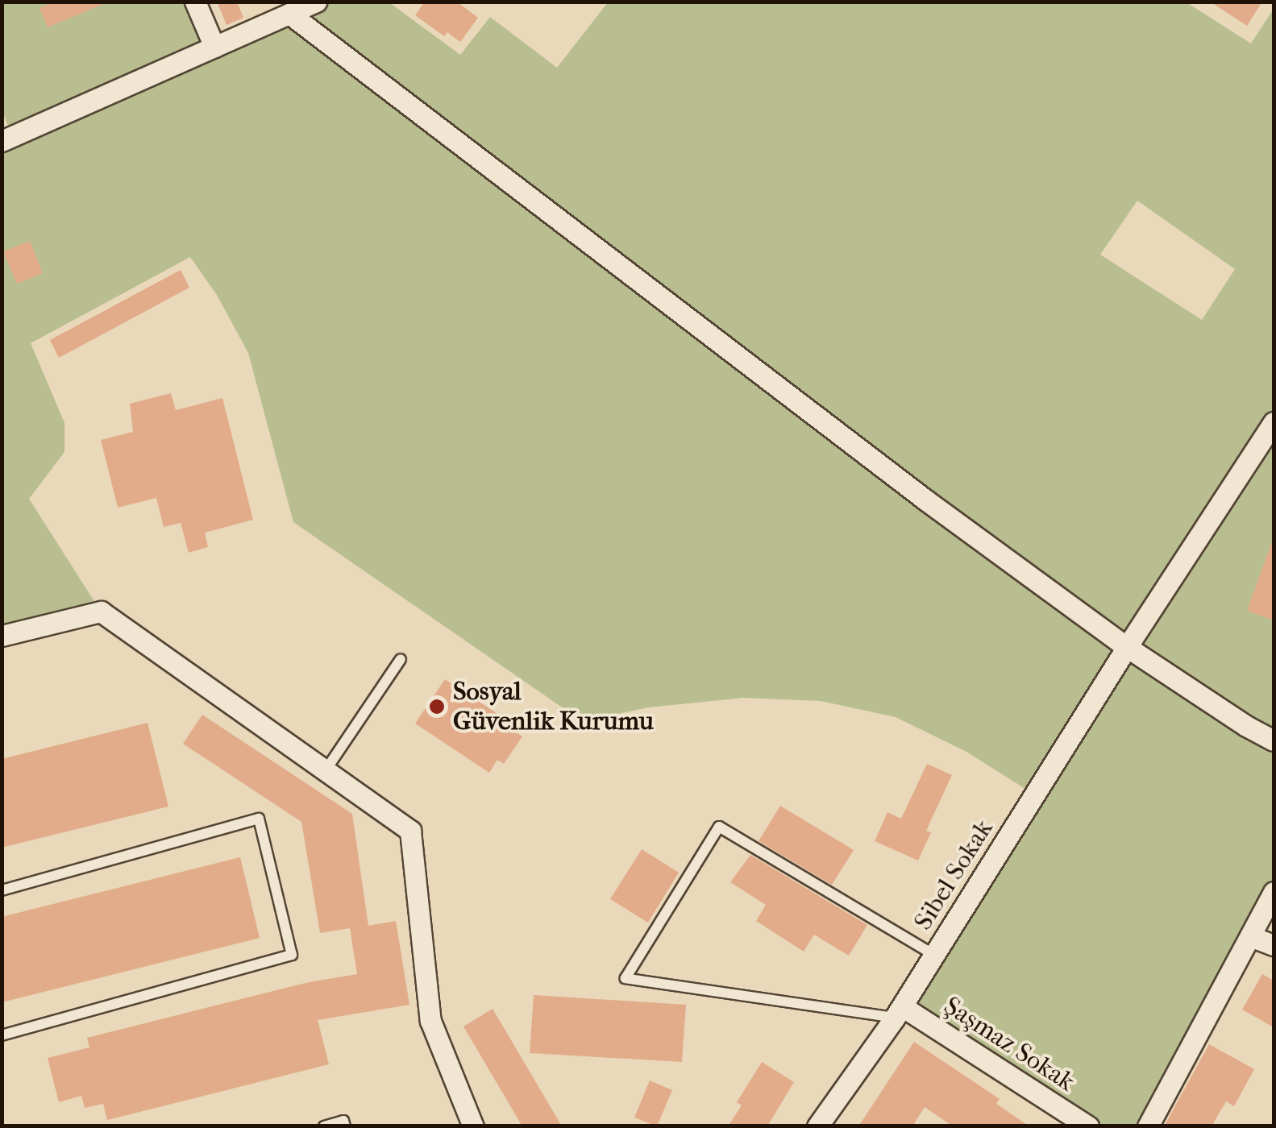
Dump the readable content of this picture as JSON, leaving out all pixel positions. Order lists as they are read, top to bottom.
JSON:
{
  "streets": {
    "street": ["Sibel Sokak", "Şaşmaz Sokak"]
  },
  "crossings": [
    ["Sibel Sokak", "Şaşmaz Sokak"]
  ],
  "places": ["Sosyal Güvenlik Kurumu"]
}
